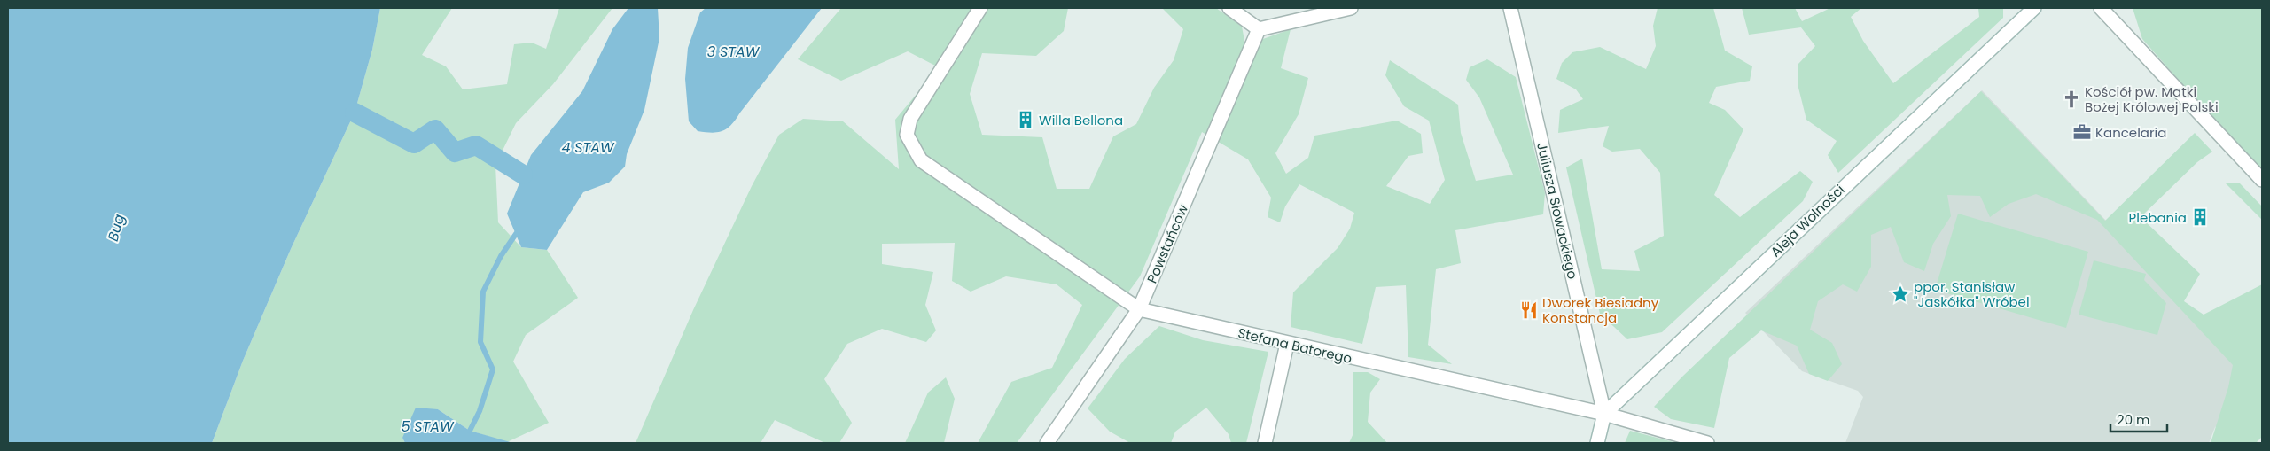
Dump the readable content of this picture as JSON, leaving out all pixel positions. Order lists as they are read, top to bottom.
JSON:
{
  "streets": {
    "street": [
      "Juliusza Słowackiego",
      "Aleja Wolności",
      "Powstańców",
      "Stefana Batorego"
    ]
  },
  "crossings": [
    ["Juliusza Słowackiego", "Aleja Wolności"],
    ["Juliusza Słowackiego", "Stefana Batorego"],
    ["Aleja Wolności", "Stefana Batorego"],
    ["Powstańców", "Stefana Batorego"]
  ],
  "water": [
    "3 STAW",
    "4 STAW",
    "Bug",
    "5 STAW"
  ],
  "places": {
    "church": ["Kościół pw. Matki Bożej Królowej Polski"],
    "building": ["Willa Bellona", "Plebania"],
    "office": ["Kancelaria"],
    "place": ["ppor. Stanisław \"Jaskółka\" Wróbel"],
    "restaurant": ["Dworek Biesiadny Konstancja"]
  },
  "scale_bar": "20 m"
}
